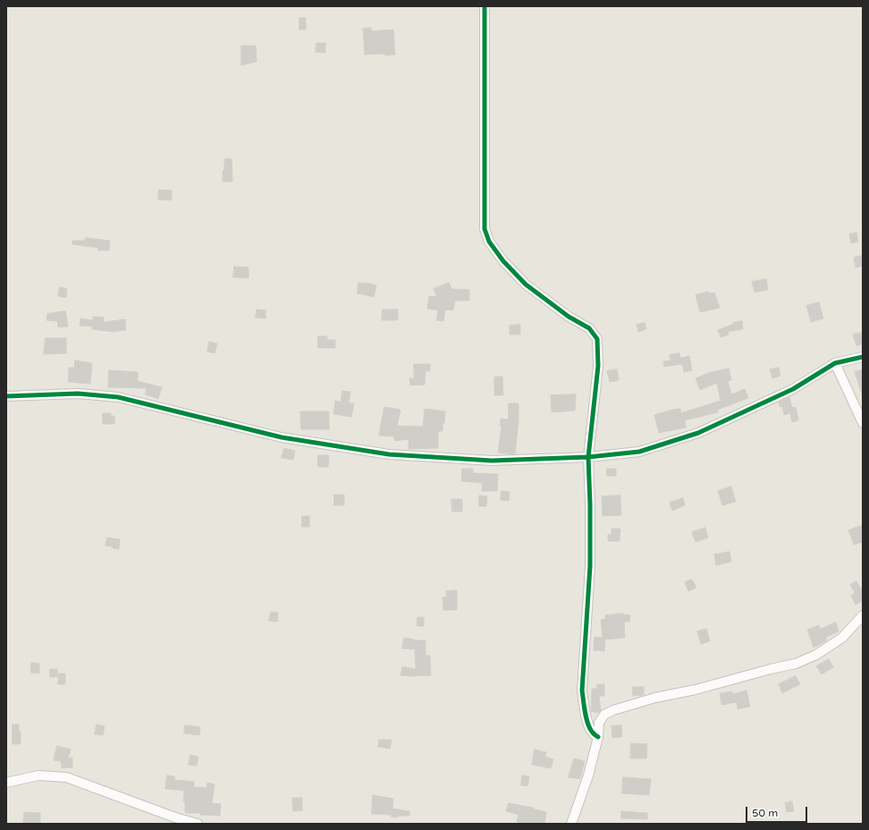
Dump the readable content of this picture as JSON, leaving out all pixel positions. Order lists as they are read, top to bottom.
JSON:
{
  "scale_bar": "50 m"
}
